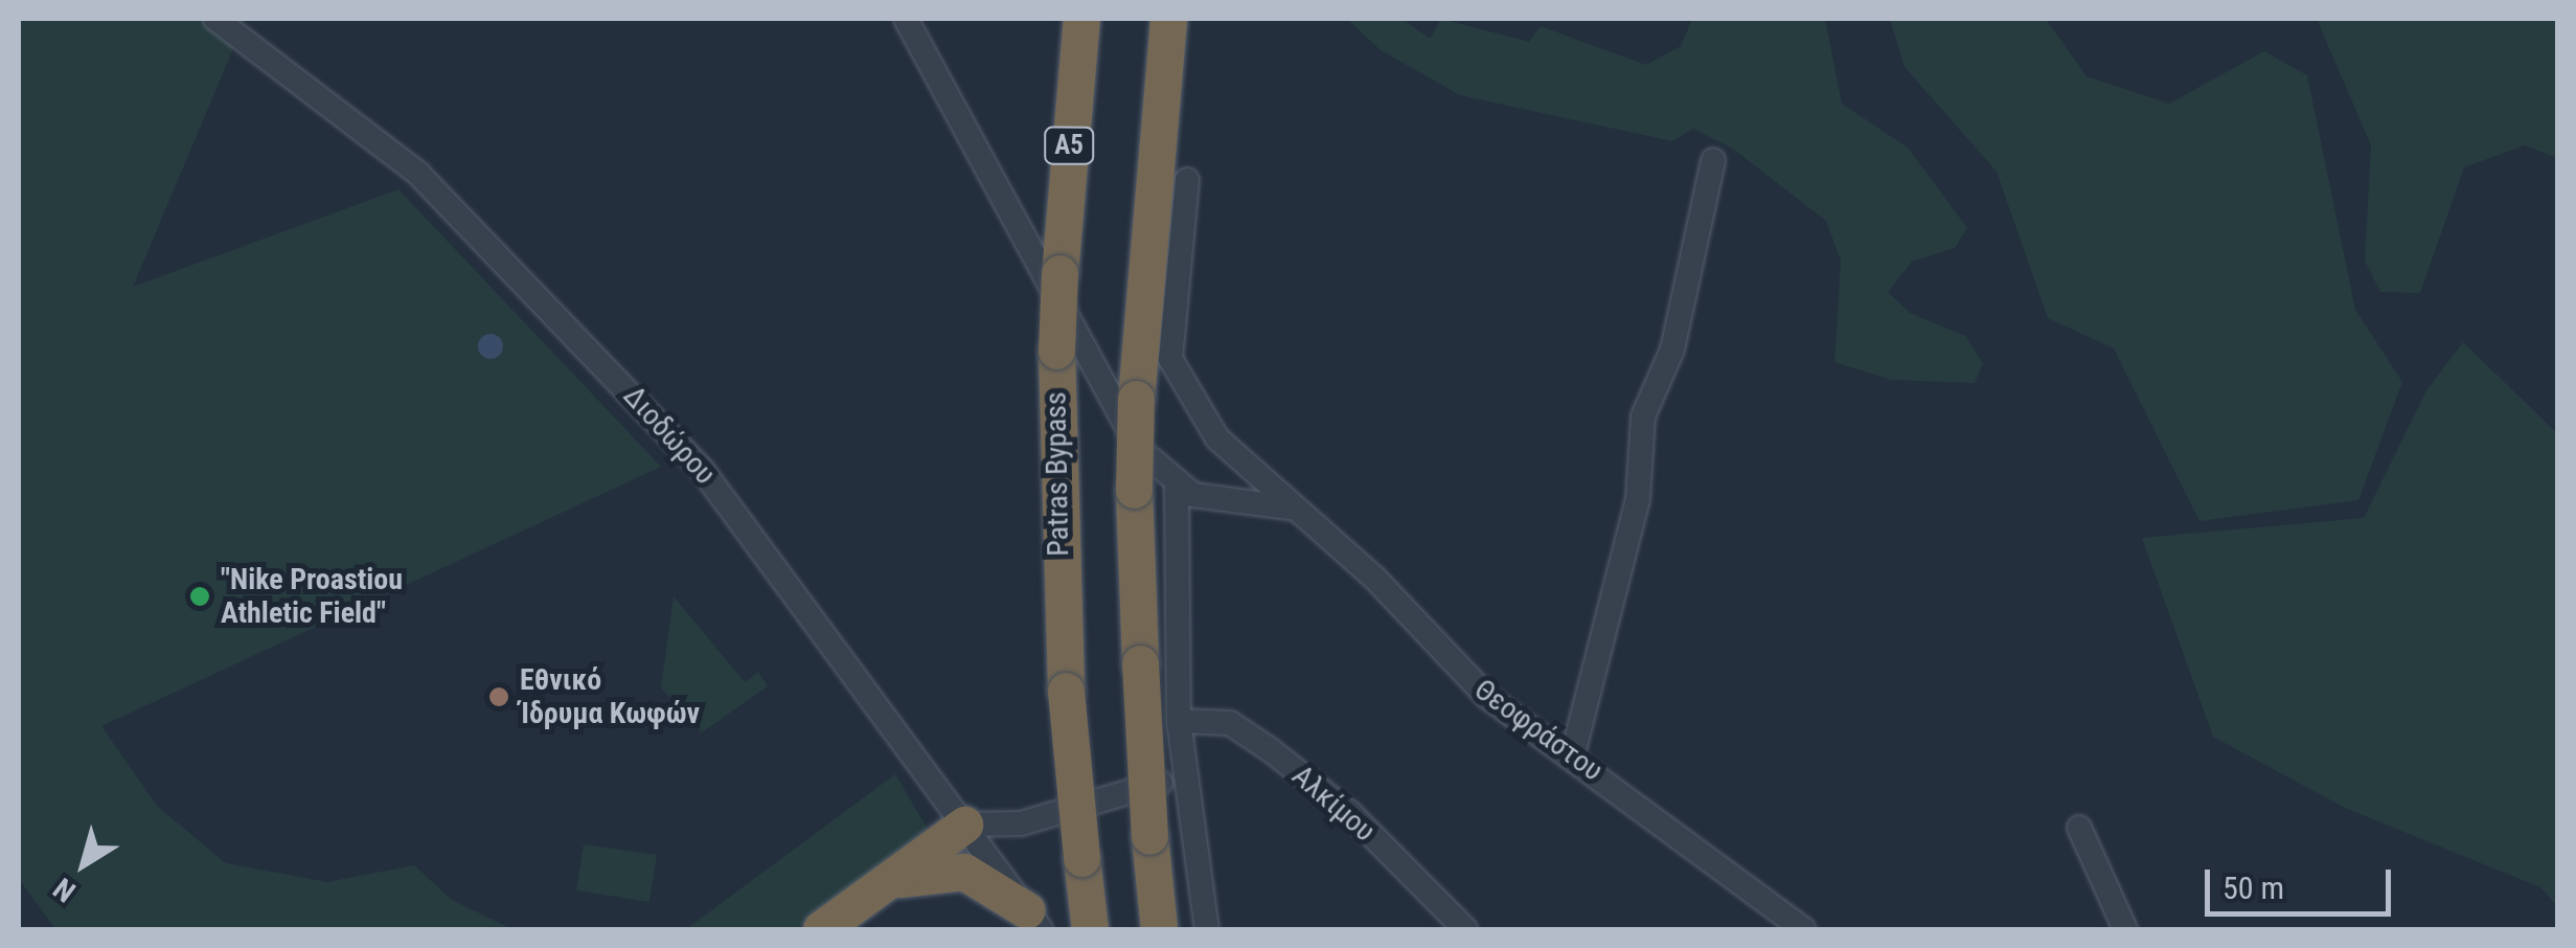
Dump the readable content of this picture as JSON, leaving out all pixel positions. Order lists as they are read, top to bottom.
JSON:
{
  "streets": {
    "highway": ["Α5", "Patras Bypass"],
    "street": ["Διοδώρου", "Θεοφράστου", "Αλκίμου"]
  },
  "places": ["\"Nike Proastiou Athletic Field\"", "Εθνικό Ίδρυμα Κωφών"],
  "scale_bar": "50 m",
  "north": "bottom left"
}
